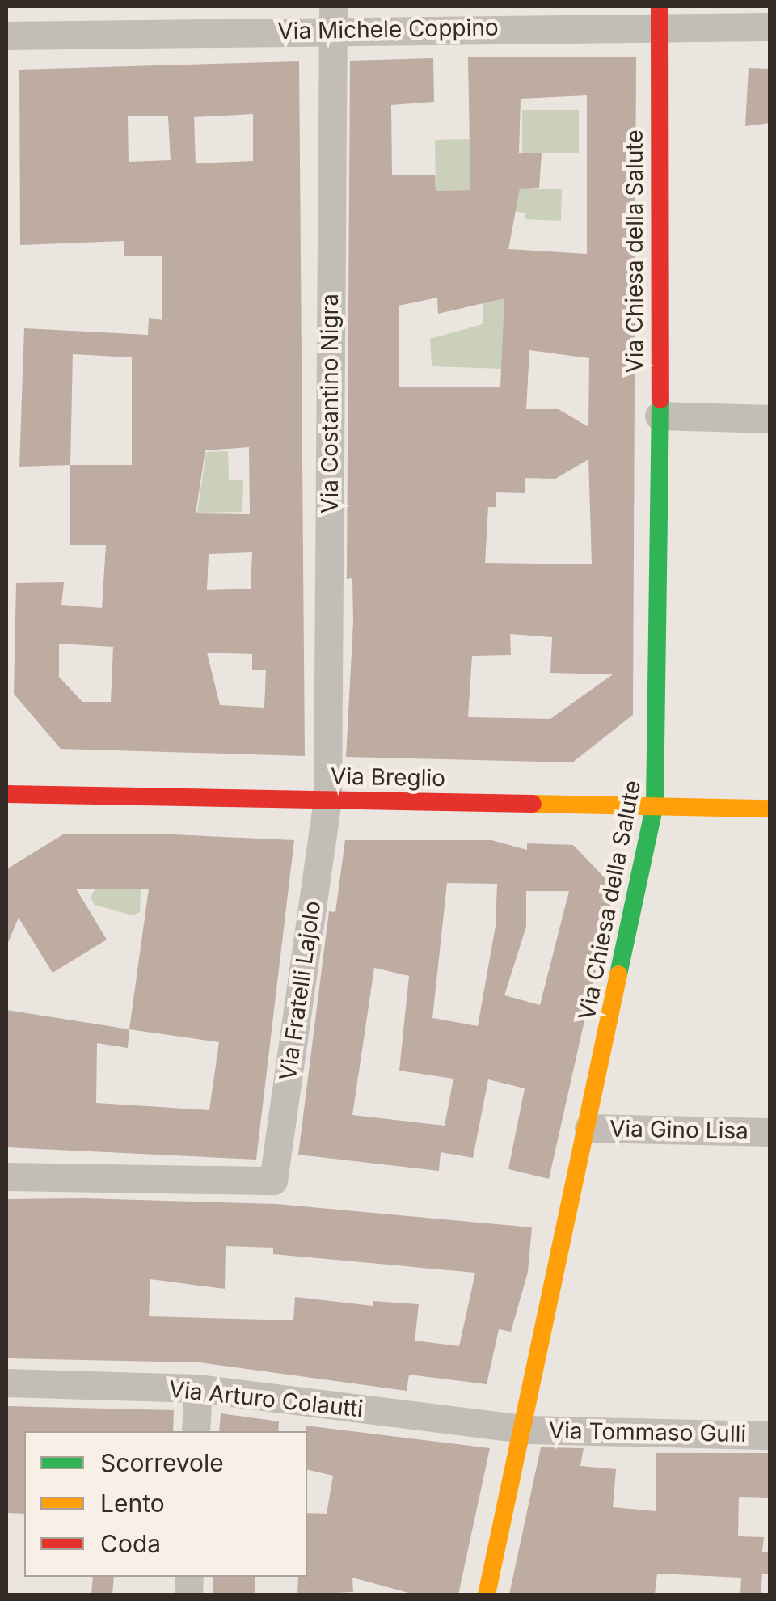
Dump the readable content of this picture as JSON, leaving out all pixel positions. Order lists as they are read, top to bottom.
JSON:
{
  "streets": {
    "street": [
      "Via Michele Coppino",
      "Via Chiesa della Salute",
      "Via Costantino Nigra",
      "Via Breglio",
      "Via Fratelli Lajolo",
      "Via Gino Lisa",
      "Via Arturo Colautti",
      "Via Tommaso Gulli"
    ]
  },
  "crossings": [
    ["Via Michele Coppino", "Via Chiesa della Salute"],
    ["Via Michele Coppino", "Via Costantino Nigra"],
    ["Via Chiesa della Salute", "Via Breglio"],
    ["Via Chiesa della Salute", "Via Gino Lisa"],
    ["Via Chiesa della Salute", "Via Arturo Colautti"],
    ["Via Chiesa della Salute", "Via Tommaso Gulli"],
    ["Via Costantino Nigra", "Via Breglio"],
    ["Via Costantino Nigra", "Via Fratelli Lajolo"],
    ["Via Breglio", "Via Fratelli Lajolo"],
    ["Via Arturo Colautti", "Via Tommaso Gulli"]
  ],
  "legend": ["Scorrevole", "Lento", "Coda"]
}
